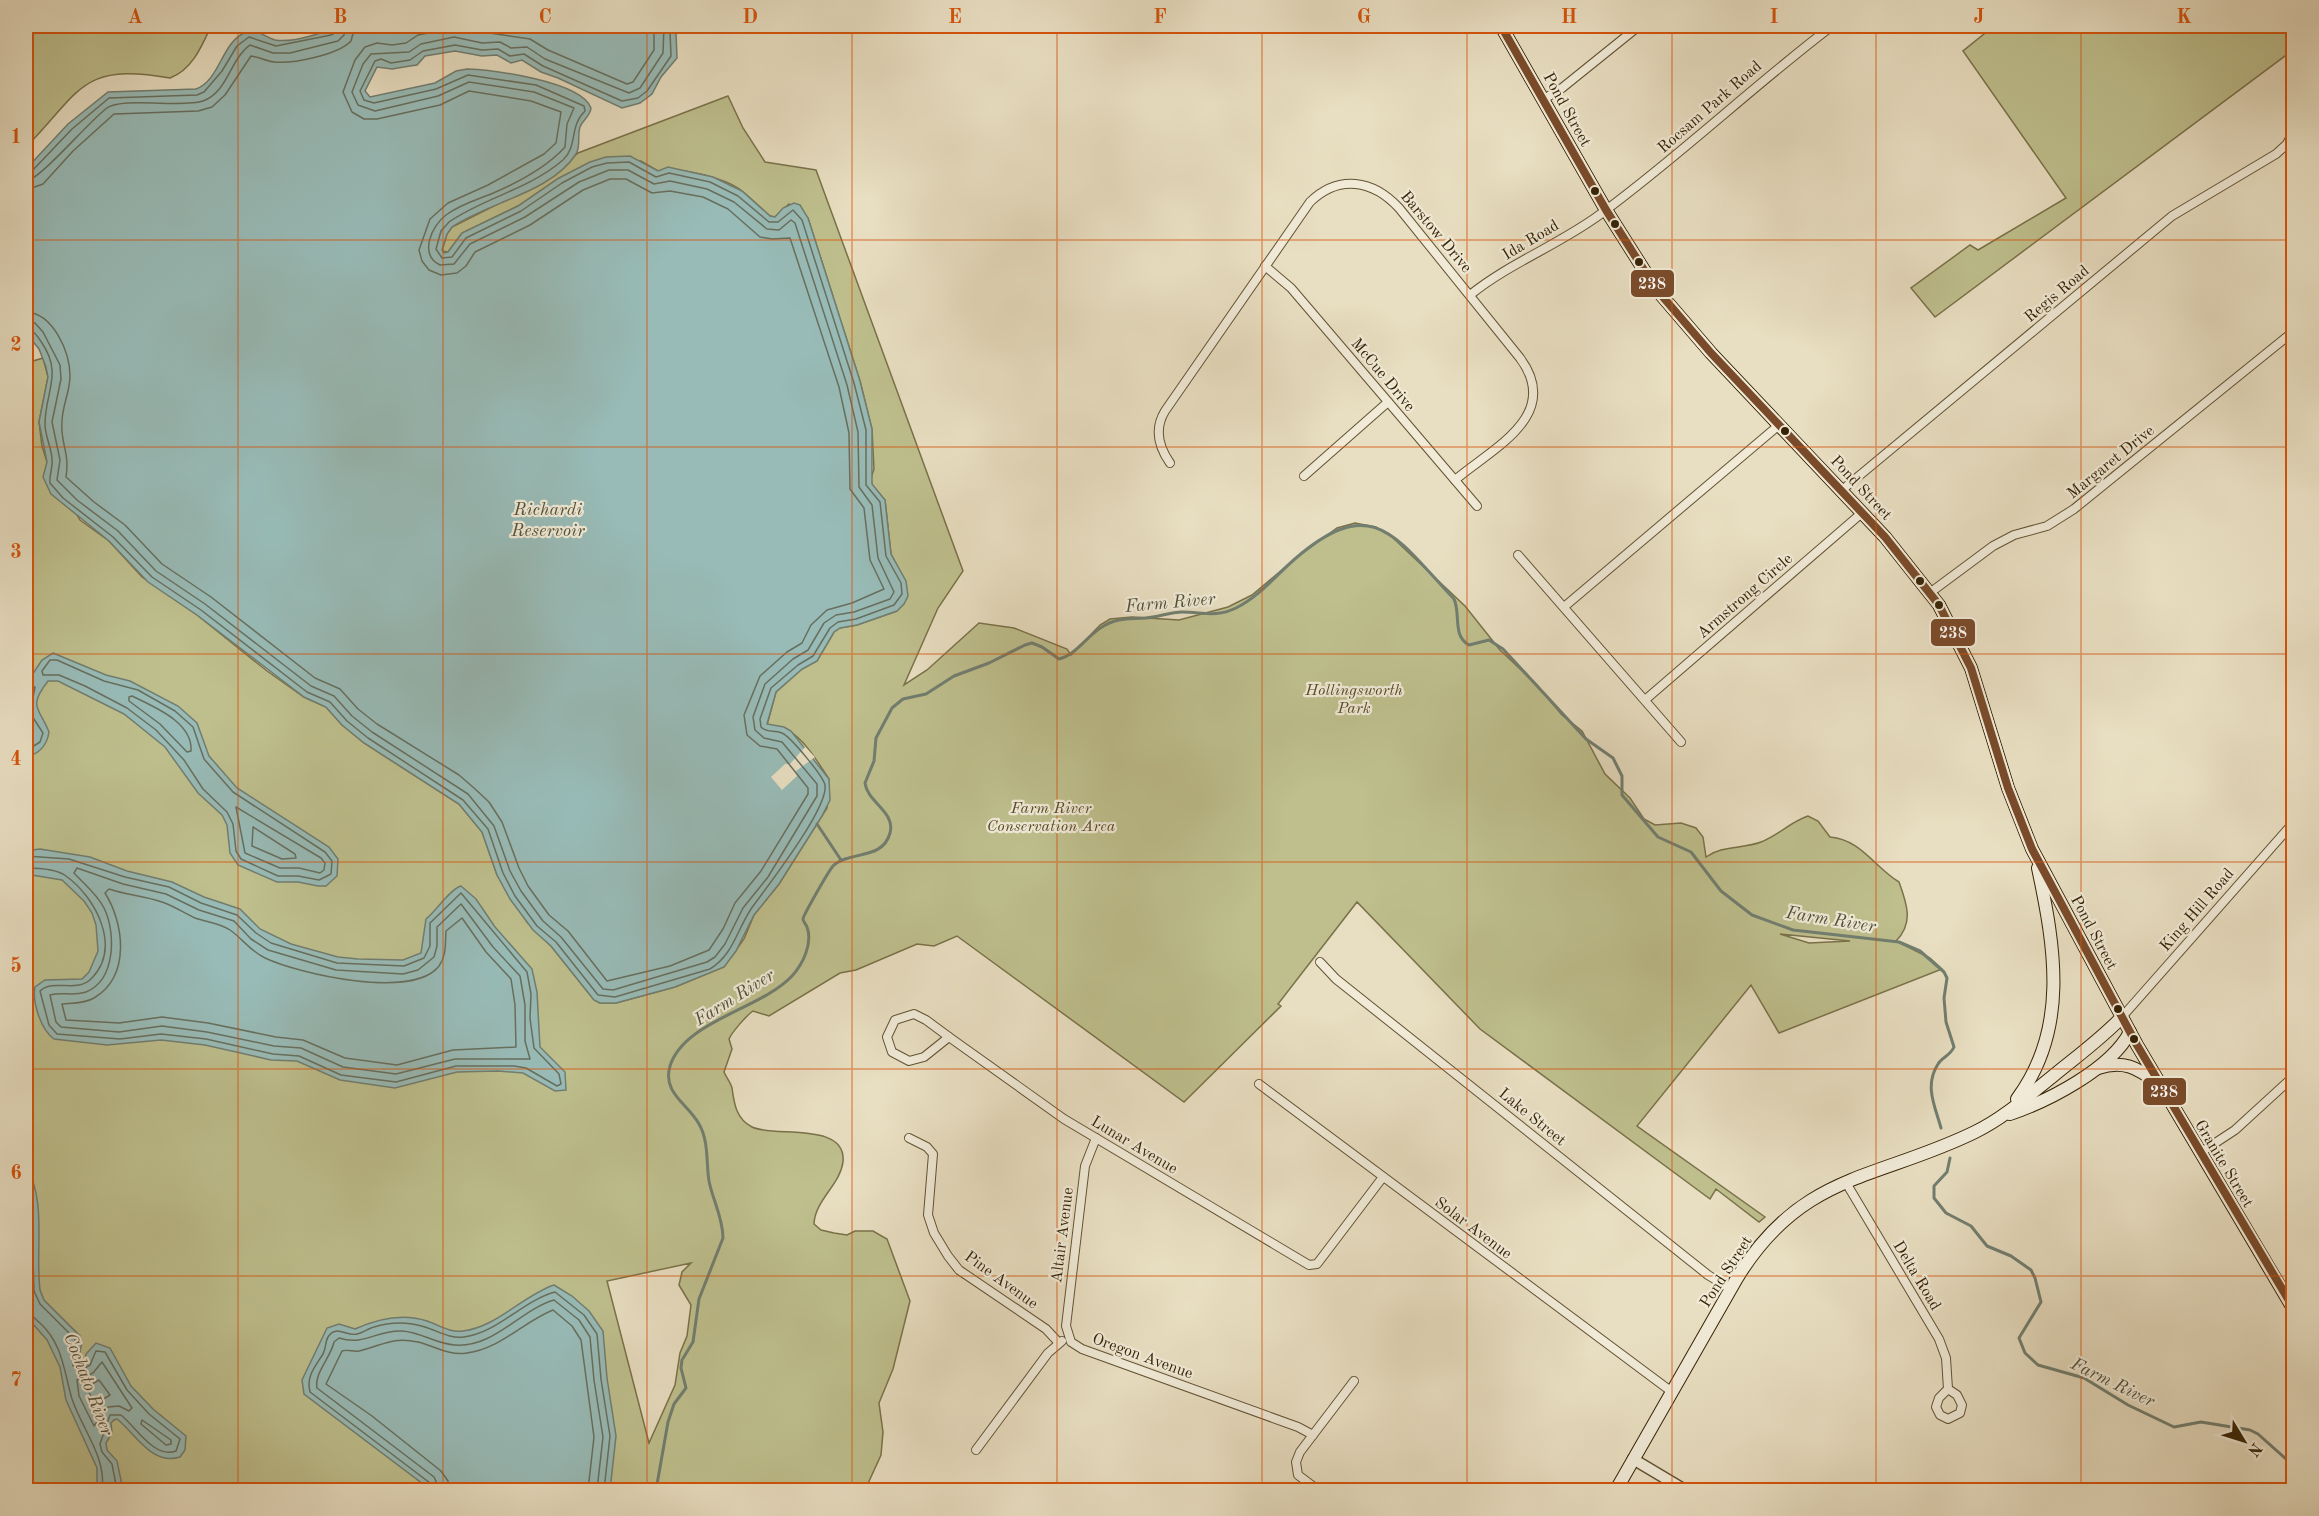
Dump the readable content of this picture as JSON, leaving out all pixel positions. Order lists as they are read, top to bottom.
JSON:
{
  "streets": {
    "main road": ["Pond Street", "Granite Street"],
    "street": [
      "Rocsam Park Road",
      "Barstow Drive",
      "Ida Road",
      "Regis Road",
      "McCue Drive",
      "Margaret Drive",
      "Armstrong Circle",
      "King Hill Road",
      "Lake Street",
      "Lunar Avenue",
      "Solar Avenue",
      "Altair Avenue",
      "Delta Road",
      "Pine Avenue",
      "Oregon Avenue"
    ]
  },
  "crossings": [
    ["Rocsam Park Road", "Pond Street"],
    ["Rocsam Park Road", "Ida Road"],
    ["Pond Street", "Ida Road"],
    ["Pond Street", "Regis Road"],
    ["Pond Street", "Margaret Drive"],
    ["Pond Street", "Armstrong Circle"],
    ["Pond Street", "King Hill Road"],
    ["Pond Street", "Lake Street"],
    ["Pond Street", "Granite Street"],
    ["Pond Street", "Solar Avenue"],
    ["Pond Street", "Delta Road"],
    ["Barstow Drive", "Ida Road"],
    ["Barstow Drive", "McCue Drive"],
    ["Lunar Avenue", "Solar Avenue"],
    ["Lunar Avenue", "Altair Avenue"],
    ["Altair Avenue", "Oregon Avenue"],
    ["Pine Avenue", "Oregon Avenue"]
  ],
  "water": ["Richardi Reservoir", "Farm River", "Cochato River"],
  "parks": ["Hollingsworth Park", "Farm River Conservation Area"],
  "lines": ["transit line 238"],
  "north": "bottom right",
  "grid": {
    "columns": [
      "A",
      "B",
      "C",
      "D",
      "E",
      "F",
      "G",
      "H",
      "I",
      "J",
      "K"
    ],
    "rows": [
      "1",
      "2",
      "3",
      "4",
      "5",
      "6",
      "7"
    ]
  }
}
